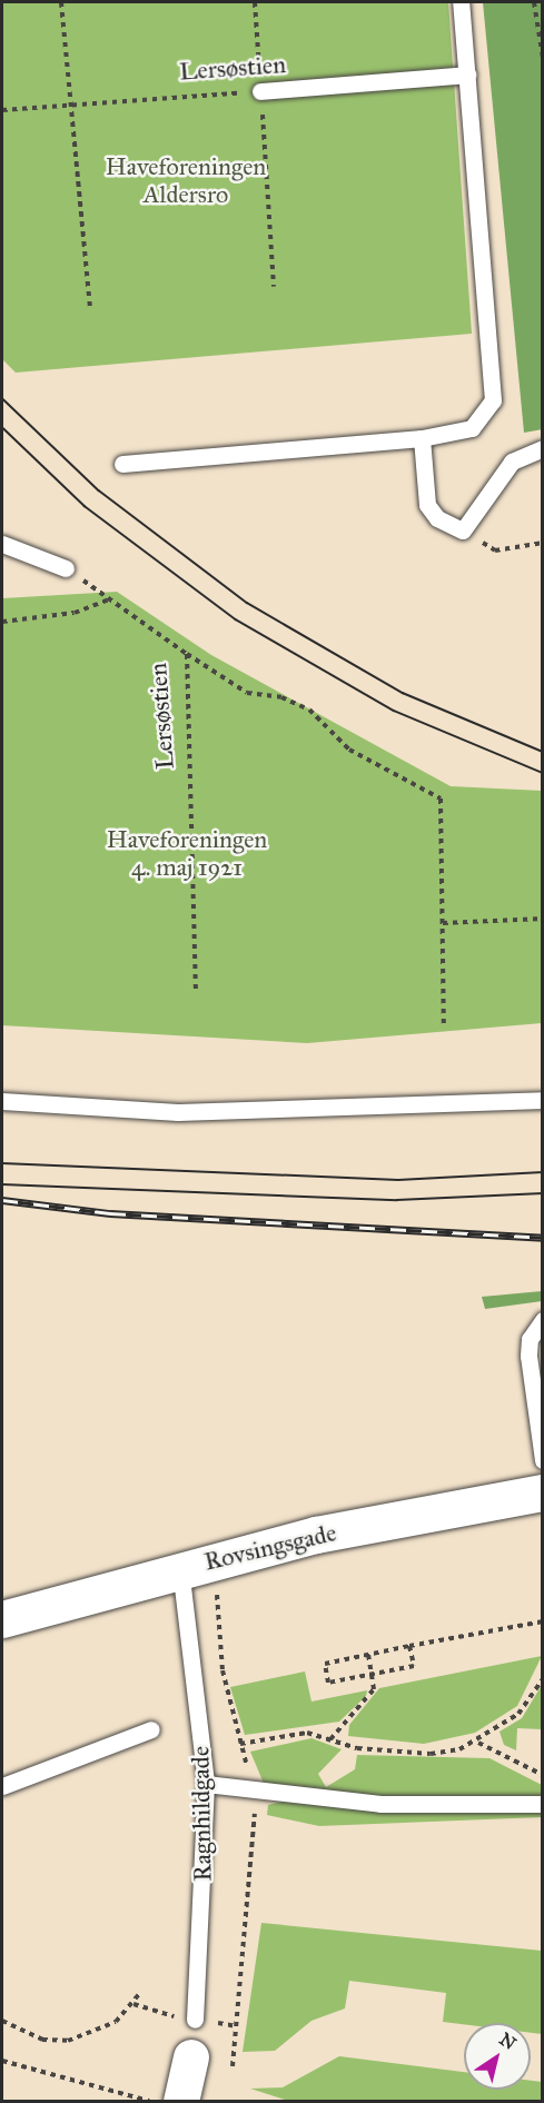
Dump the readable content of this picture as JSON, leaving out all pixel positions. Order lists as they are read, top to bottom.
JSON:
{
  "streets": {
    "street": ["Rovsingsgade"],
    "lane": ["Lersøstien", "Ragnhildgade"]
  },
  "crossings": [
    ["Rovsingsgade", "Ragnhildgade"]
  ],
  "parks": ["Haveforeningen Aldersro", "Haveforeningen 4. maj 1921"],
  "north": "top right"
}
